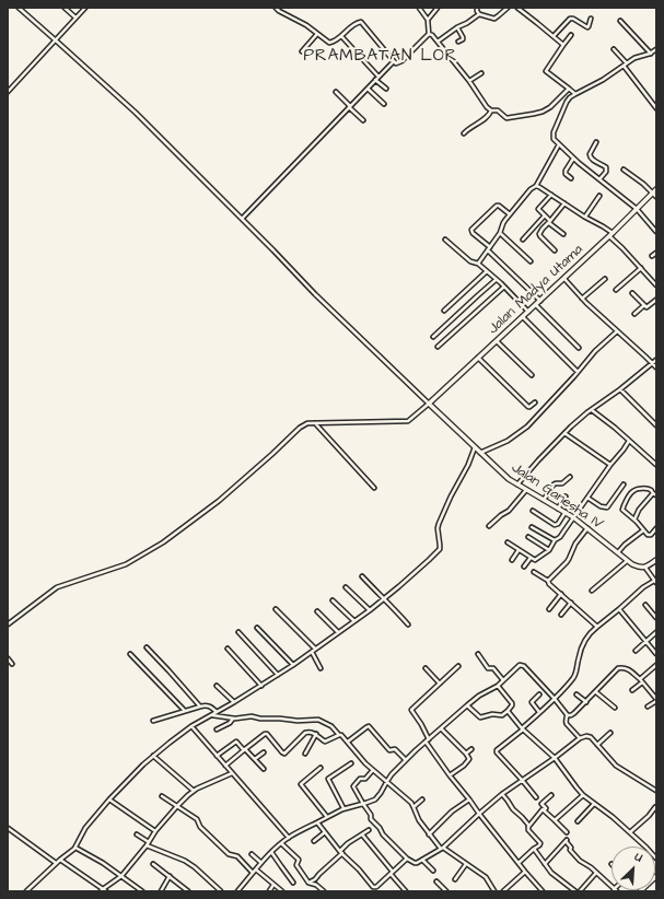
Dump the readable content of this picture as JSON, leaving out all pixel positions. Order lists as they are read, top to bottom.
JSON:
{
  "streets": {
    "street": ["Jalan Madya Utama", "Jalan Ganesha IV"]
  },
  "crossings": [
    ["Jalan Madya Utama", "Jalan Ganesha IV"]
  ],
  "districts": ["PRAMBATAN LOR"],
  "north": "top right"
}
